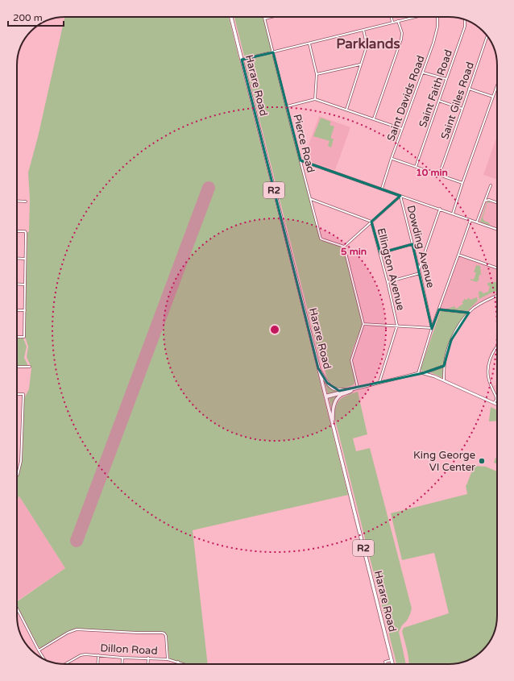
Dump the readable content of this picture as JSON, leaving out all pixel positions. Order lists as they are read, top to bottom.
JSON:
{
  "streets": {
    "highway": ["Harare Road", "R2"],
    "street": [
      "Saint Faith Road",
      "Saint Davids Road",
      "Saint Giles Road",
      "Pierce Road",
      "Dowding Avenue",
      "Ellington Avenue",
      "Dillon Road"
    ]
  },
  "crossings": [
    ["Saint Davids Road", "Dowding Avenue"],
    ["Pierce Road", "Dowding Avenue"],
    ["Pierce Road", "Ellington Avenue"]
  ],
  "districts": ["Parklands"],
  "places": ["King George VI Center"],
  "scale_bar": "200 m",
  "rings": ["10 min", "5 min"]
}
